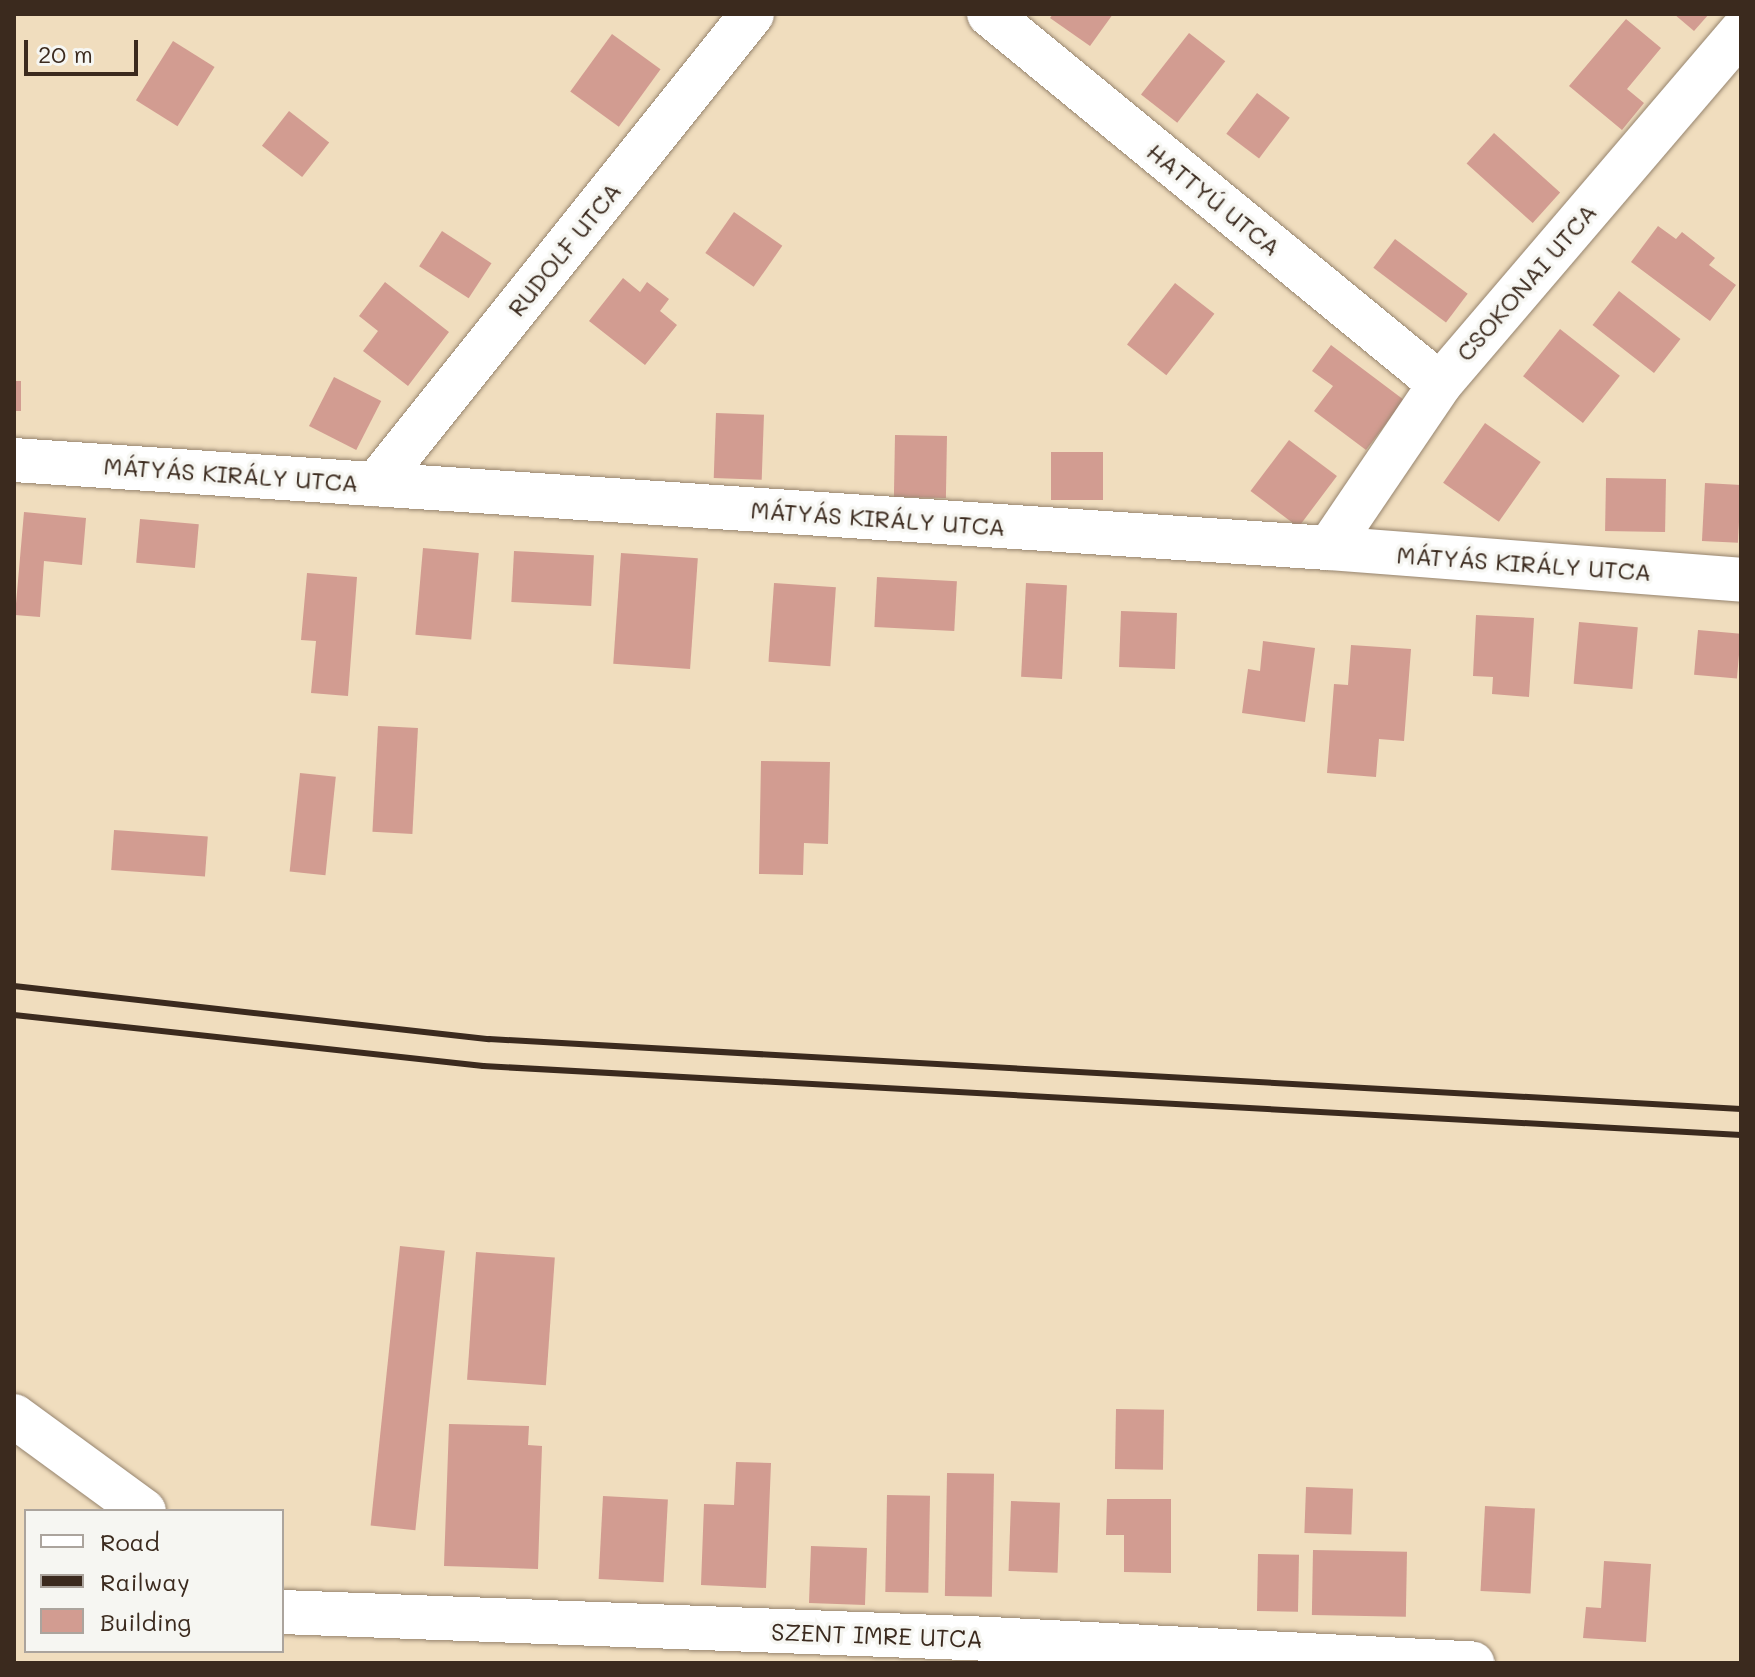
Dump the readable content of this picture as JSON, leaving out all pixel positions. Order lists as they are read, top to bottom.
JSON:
{
  "streets": {
    "street": [
      "HATTYÚ UTCA",
      "RUDOLF UTCA",
      "CSOKONAI UTCA",
      "MÁTYÁS KIRÁLY UTCA",
      "SZENT IMRE UTCA"
    ]
  },
  "crossings": [
    ["HATTYÚ UTCA", "CSOKONAI UTCA"],
    ["RUDOLF UTCA", "MÁTYÁS KIRÁLY UTCA"],
    ["CSOKONAI UTCA", "MÁTYÁS KIRÁLY UTCA"]
  ],
  "legend": ["Road", "Railway", "Building"],
  "scale_bar": "20 m"
}
